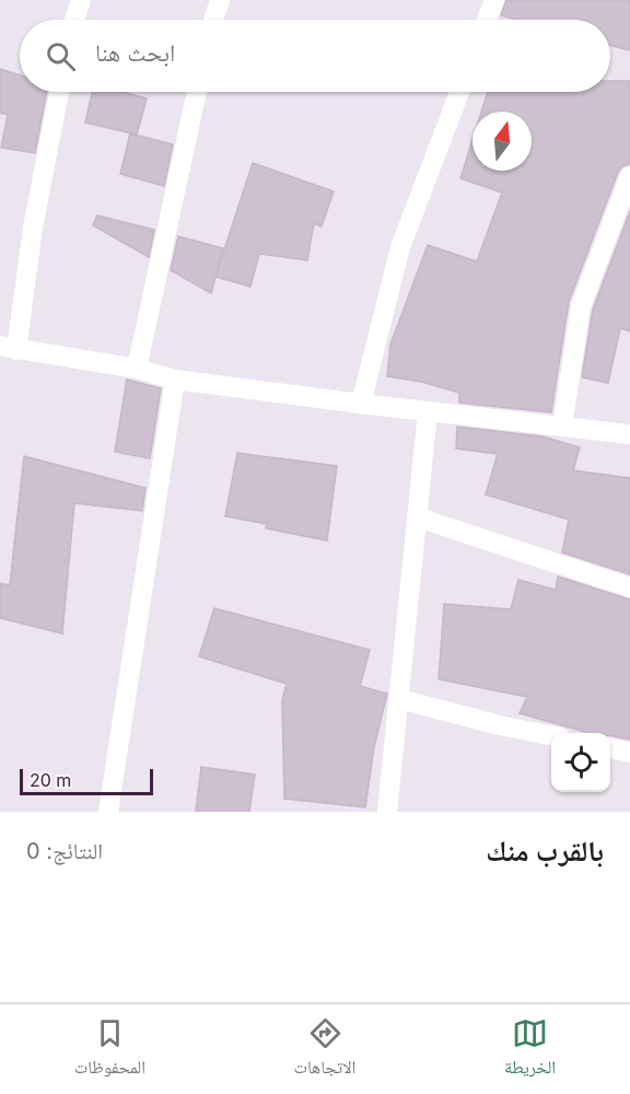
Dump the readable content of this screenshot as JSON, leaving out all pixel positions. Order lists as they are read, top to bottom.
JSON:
{
  "scale_bar": "20 m",
  "north": "top",
  "page": {
    "search": "ابحث هنا",
    "scale": "20 m",
    "heading": ["بالقرب منك", "النتائج: 0"],
    "nav": ["الخريطة", "الاتجاهات", "المحفوظات"]
  }
}
